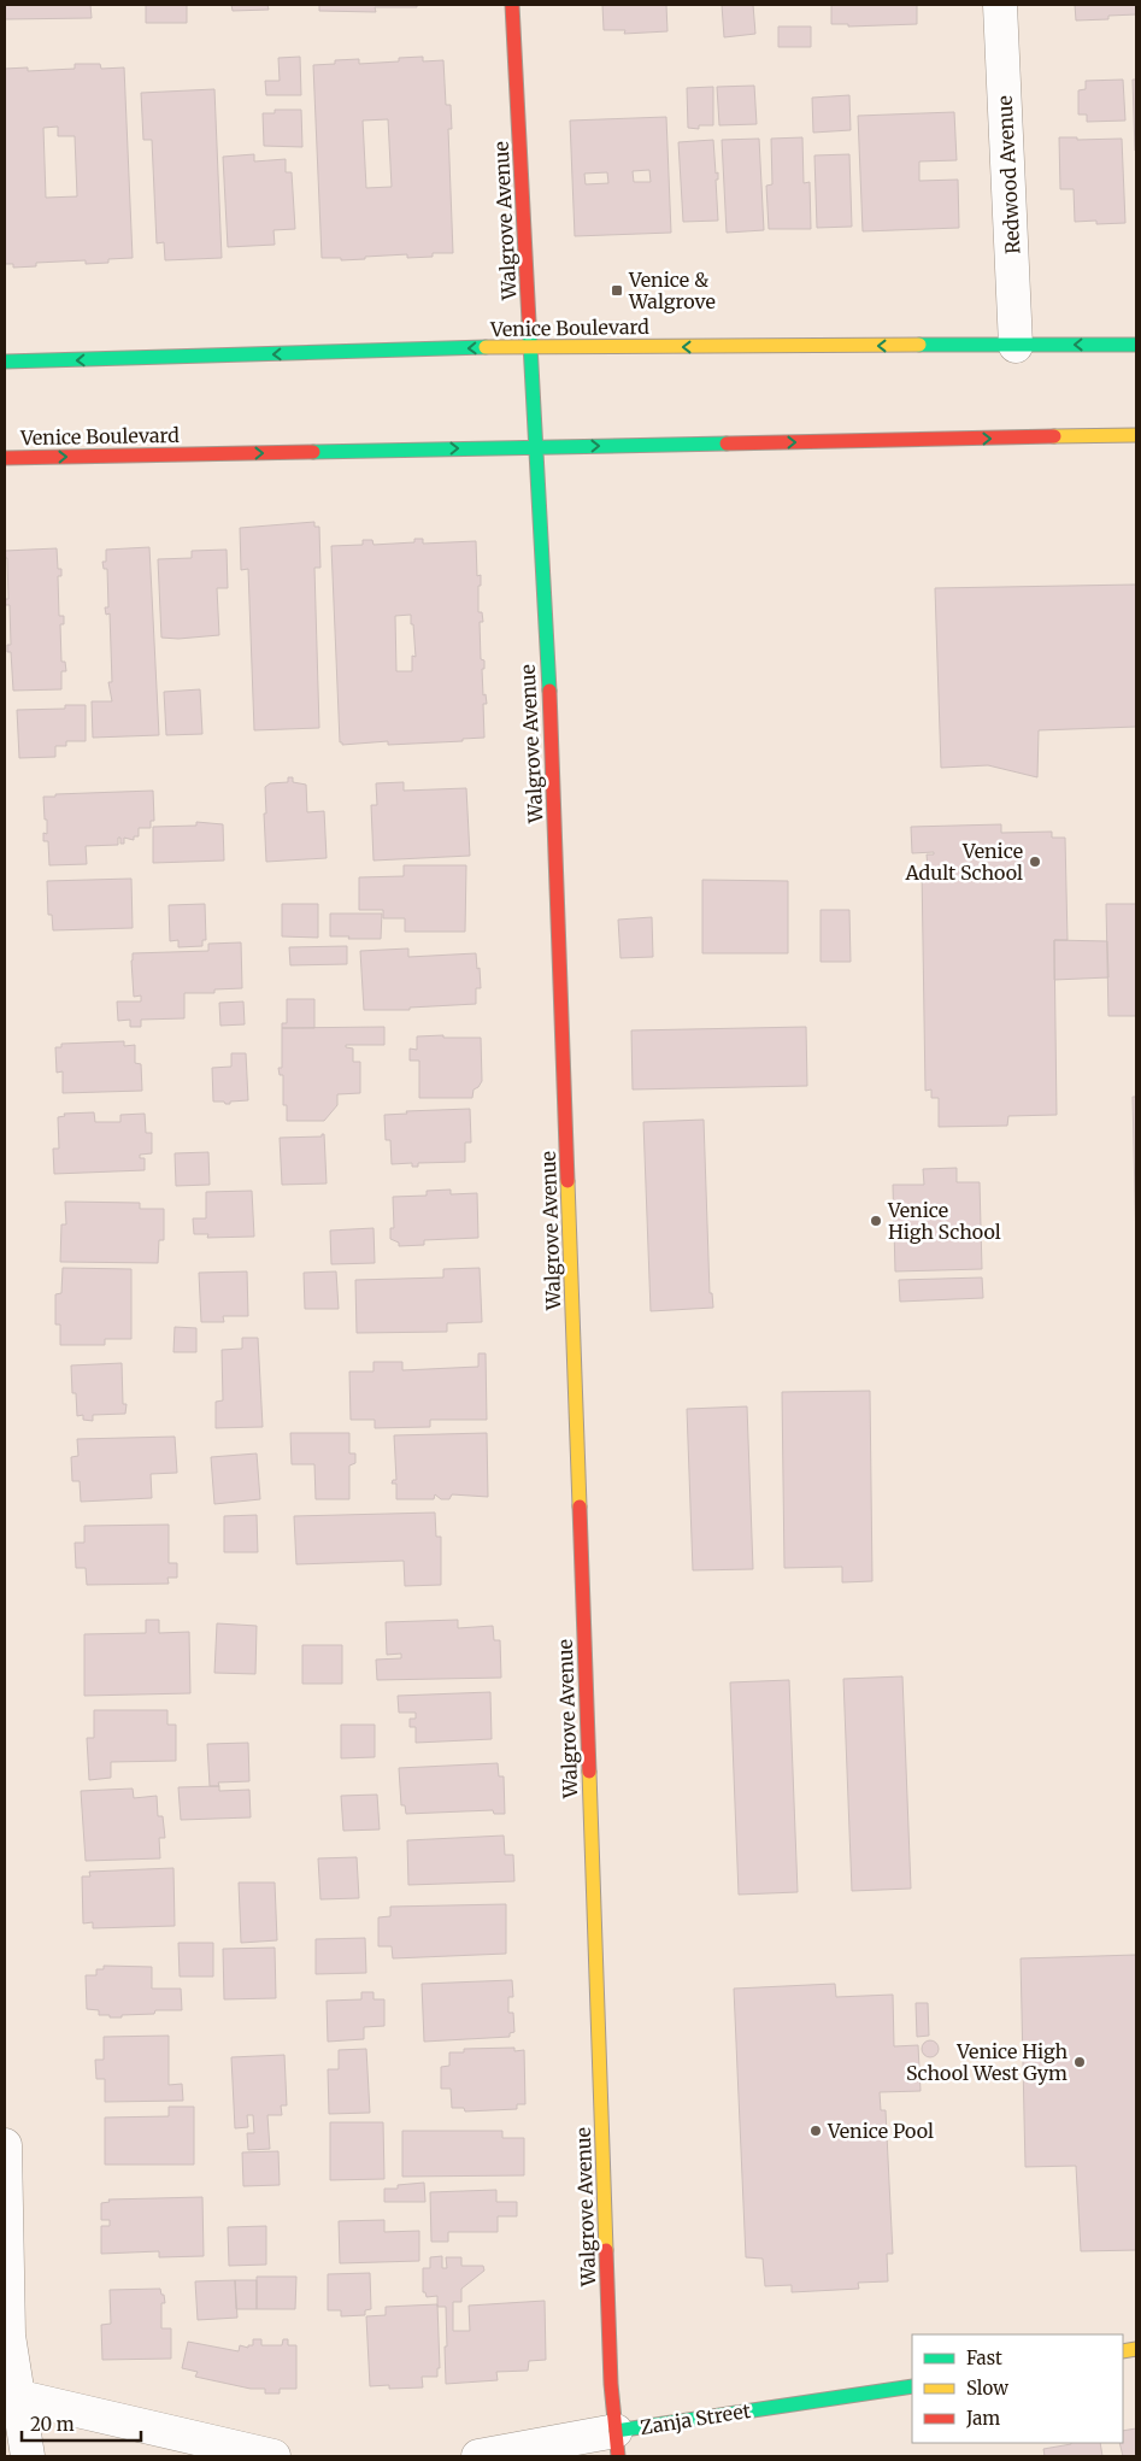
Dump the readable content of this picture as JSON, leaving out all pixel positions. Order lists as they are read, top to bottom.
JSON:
{
  "streets": {
    "street": [
      "Redwood Avenue",
      "Walgrove Avenue",
      "Venice Boulevard",
      "Zanja Street"
    ]
  },
  "crossings": [
    ["Redwood Avenue", "Venice Boulevard"],
    ["Walgrove Avenue", "Venice Boulevard"],
    ["Walgrove Avenue", "Zanja Street"]
  ],
  "places": {
    "transit": ["Venice & Walgrove"],
    "other": [
      "Venice Adult School",
      "Venice High School",
      "Venice High School West Gym",
      "Venice Pool"
    ]
  },
  "legend": ["Fast", "Slow", "Jam"],
  "scale_bar": "20 m"
}
